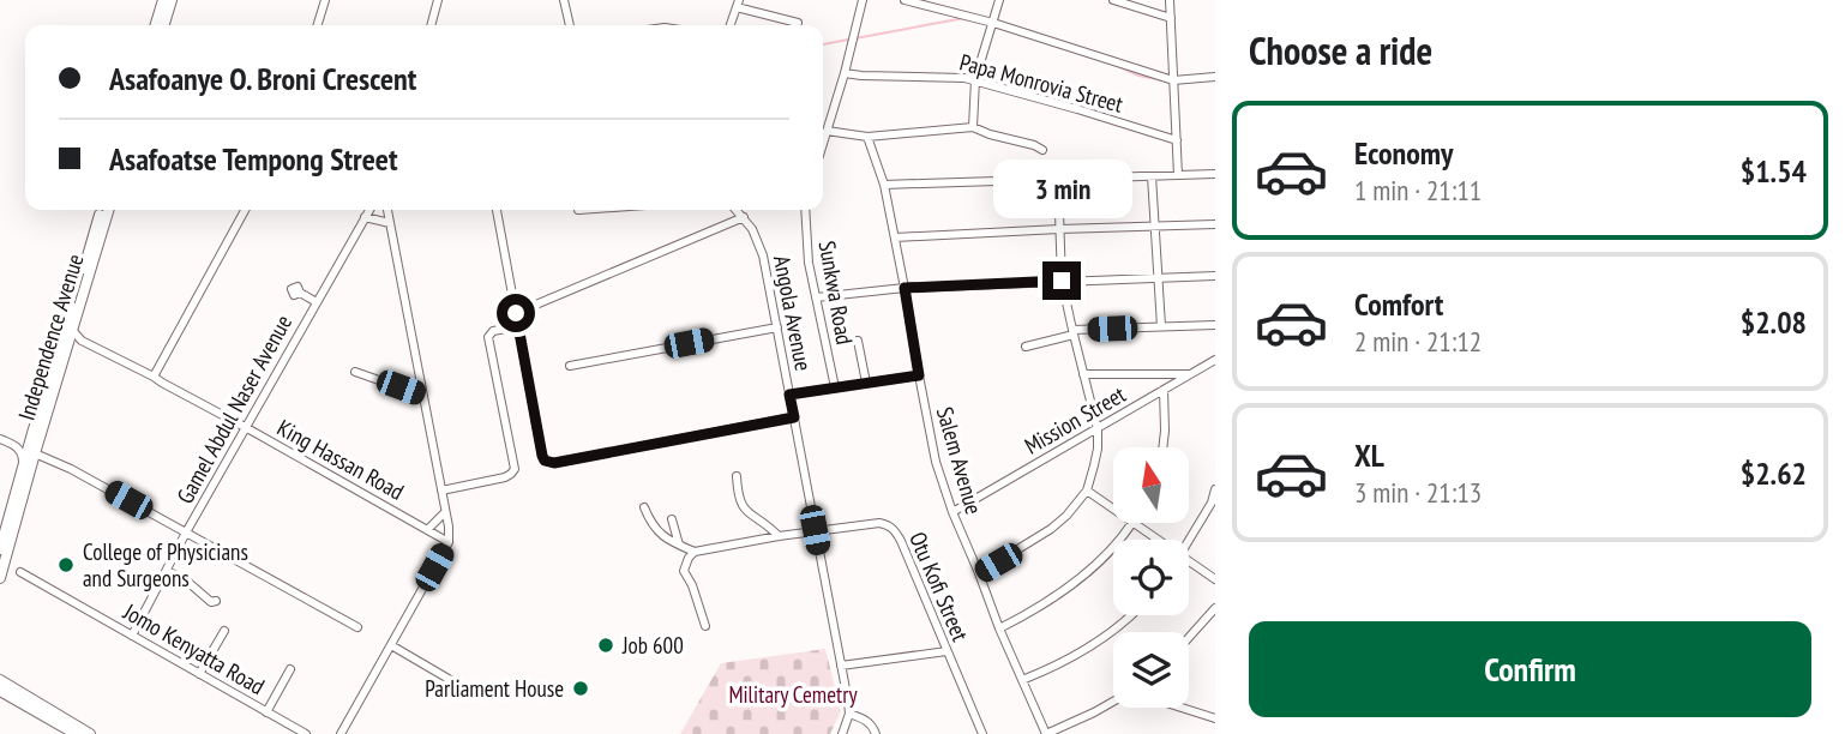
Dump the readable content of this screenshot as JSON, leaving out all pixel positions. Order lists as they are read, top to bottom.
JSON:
{
  "streets": {
    "main road": ["Independence Avenue"],
    "street": [
      "Papa Monrovia Street",
      "Sunkwa Road",
      "Angola Avenue",
      "Gamel Abdul Naser Avenue",
      "Mission Street",
      "King Hassan Road",
      "Salem Avenue",
      "Otu Kofi Street",
      "Jomo Kenyatta Road"
    ]
  },
  "crossings": [
    ["Angola Avenue", "Otu Kofi Street"],
    ["Independence Avenue", "King Hassan Road"],
    ["Gamel Abdul Naser Avenue", "King Hassan Road"],
    ["Gamel Abdul Naser Avenue", "Jomo Kenyatta Road"],
    ["Mission Street", "Salem Avenue"]
  ],
  "parks": ["Military Cemetry"],
  "places": ["College of Physicians and Surgeons", "Job 600", "Parliament House"],
  "north": "top",
  "page": {
    "heading": "Choose a ride",
    "banner": ["Asafoanye O. Broni Crescent", "Asafoatse Tempong Street"],
    "list": [
      {
        "name": "Economy",
        "note": "1 min · 21:11",
        "value": "$1.54"
      },
      {
        "name": "Comfort",
        "note": "2 min · 21:12",
        "value": "$2.08"
      },
      {
        "name": "XL",
        "note": "3 min · 21:13",
        "value": "$2.62"
      }
    ],
    "bubble": "3 min",
    "buttons": "Confirm"
  }
}
